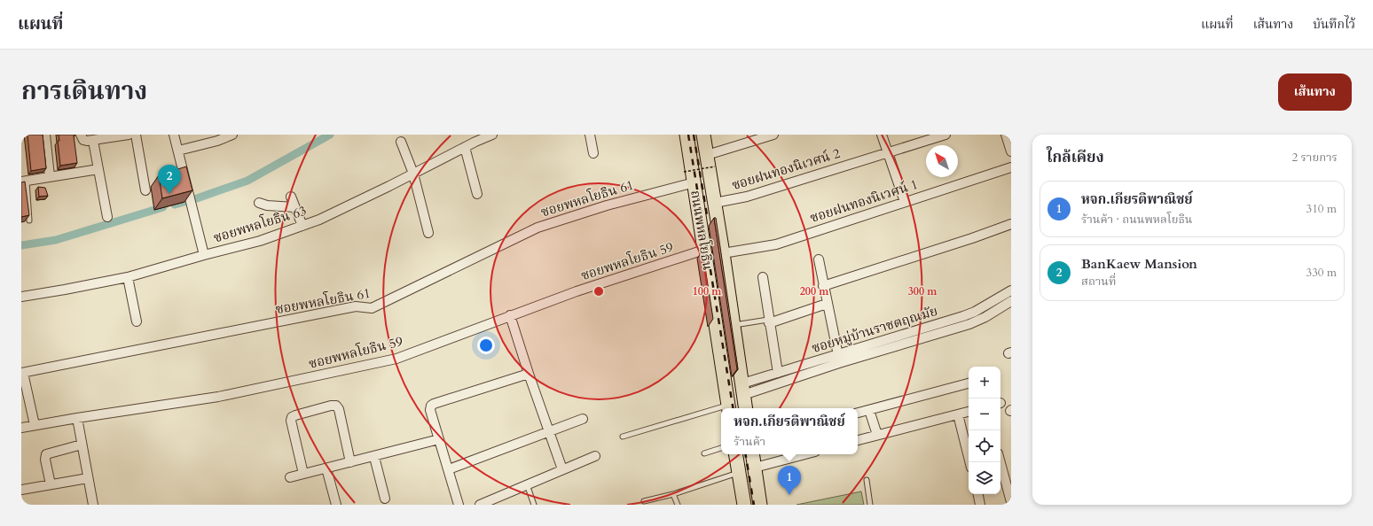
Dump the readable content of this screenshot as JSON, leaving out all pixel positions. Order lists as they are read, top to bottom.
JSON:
{
  "streets": {
    "main road": ["ถนนพหลโยธิน"],
    "street": [
      "ซอยฝนทองนิเวศน์ 2",
      "ซอยพหลโยธิน 61",
      "ซอยฝนทองนิเวศน์ 1",
      "ซอยพหลโยธิน 63",
      "ซอยพหลโยธิน 59",
      "ซอยหมู่บ้านราชตฤณมัย"
    ]
  },
  "crossings": [
    ["ซอยฝนทองนิเวศน์ 2", "ถนนพหลโยธิน"],
    ["ซอยพหลโยธิน 61", "ถนนพหลโยธิน"],
    ["ซอยฝนทองนิเวศน์ 1", "ถนนพหลโยธิน"],
    ["ถนนพหลโยธิน", "ซอยพหลโยธิน 59"],
    ["ถนนพหลโยธิน", "ซอยหมู่บ้านราชตฤณมัย"]
  ],
  "north": "top left",
  "page": {
    "header": "แผนที่",
    "nav": ["แผนที่", "เส้นทาง", "บันทึกไว้"],
    "title": "การเดินทาง",
    "buttons": "เส้นทาง",
    "heading": ["ใกล้เคียง", "2 รายการ"],
    "pins": ["2", "1"],
    "list": [
      {
        "mark": "1",
        "name": "หจก.เกียรติพาณิชย์",
        "note": "ร้านค้า · ถนนพหลโยธิน",
        "value": "310 m"
      },
      {
        "mark": "2",
        "name": "BanKaew Mansion",
        "note": "สถานที่",
        "value": "330 m"
      }
    ],
    "map_buttons": ["+", "−"],
    "popup": ["หจก.เกียรติพาณิชย์", "ร้านค้า"]
  },
  "rings": ["100 m", "200 m", "300 m"]
}
